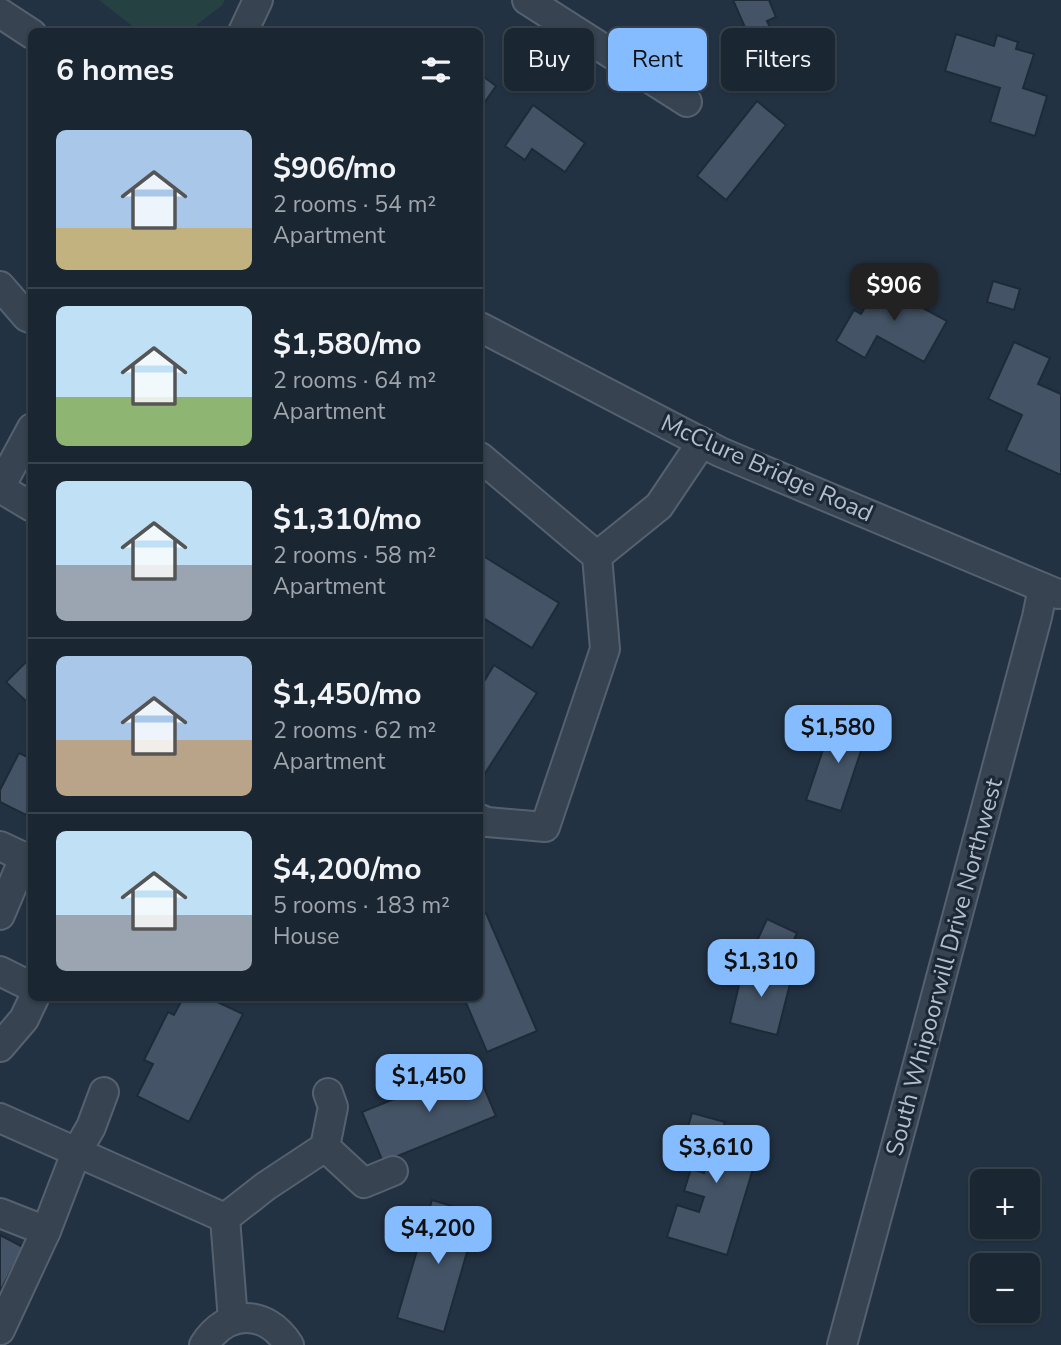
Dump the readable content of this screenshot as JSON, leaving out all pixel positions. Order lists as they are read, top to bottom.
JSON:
{
  "streets": {
    "street": ["McClure Bridge Road", "South Whipoorwill Drive Northwest"]
  },
  "crossings": [
    ["McClure Bridge Road", "South Whipoorwill Drive Northwest"]
  ],
  "page": {
    "chip": ["Buy", "Rent", "Filters"],
    "heading": "6 homes",
    "list": [
      {
        "name": "$906/mo",
        "note": "2 rooms · 54 m² · Apartment"
      },
      {
        "name": "$1,580/mo",
        "note": "2 rooms · 64 m² · Apartment"
      },
      {
        "name": "$1,310/mo",
        "note": "2 rooms · 58 m² · Apartment"
      },
      {
        "name": "$1,450/mo",
        "note": "2 rooms · 62 m² · Apartment"
      },
      {
        "name": "$4,200/mo",
        "note": "5 rooms · 183 m² · House"
      }
    ],
    "price": [
      "$906",
      "$1,580",
      "$1,310",
      "$1,450",
      "$3,610",
      "$4,200"
    ],
    "map_buttons": ["+", "−"]
  }
}
